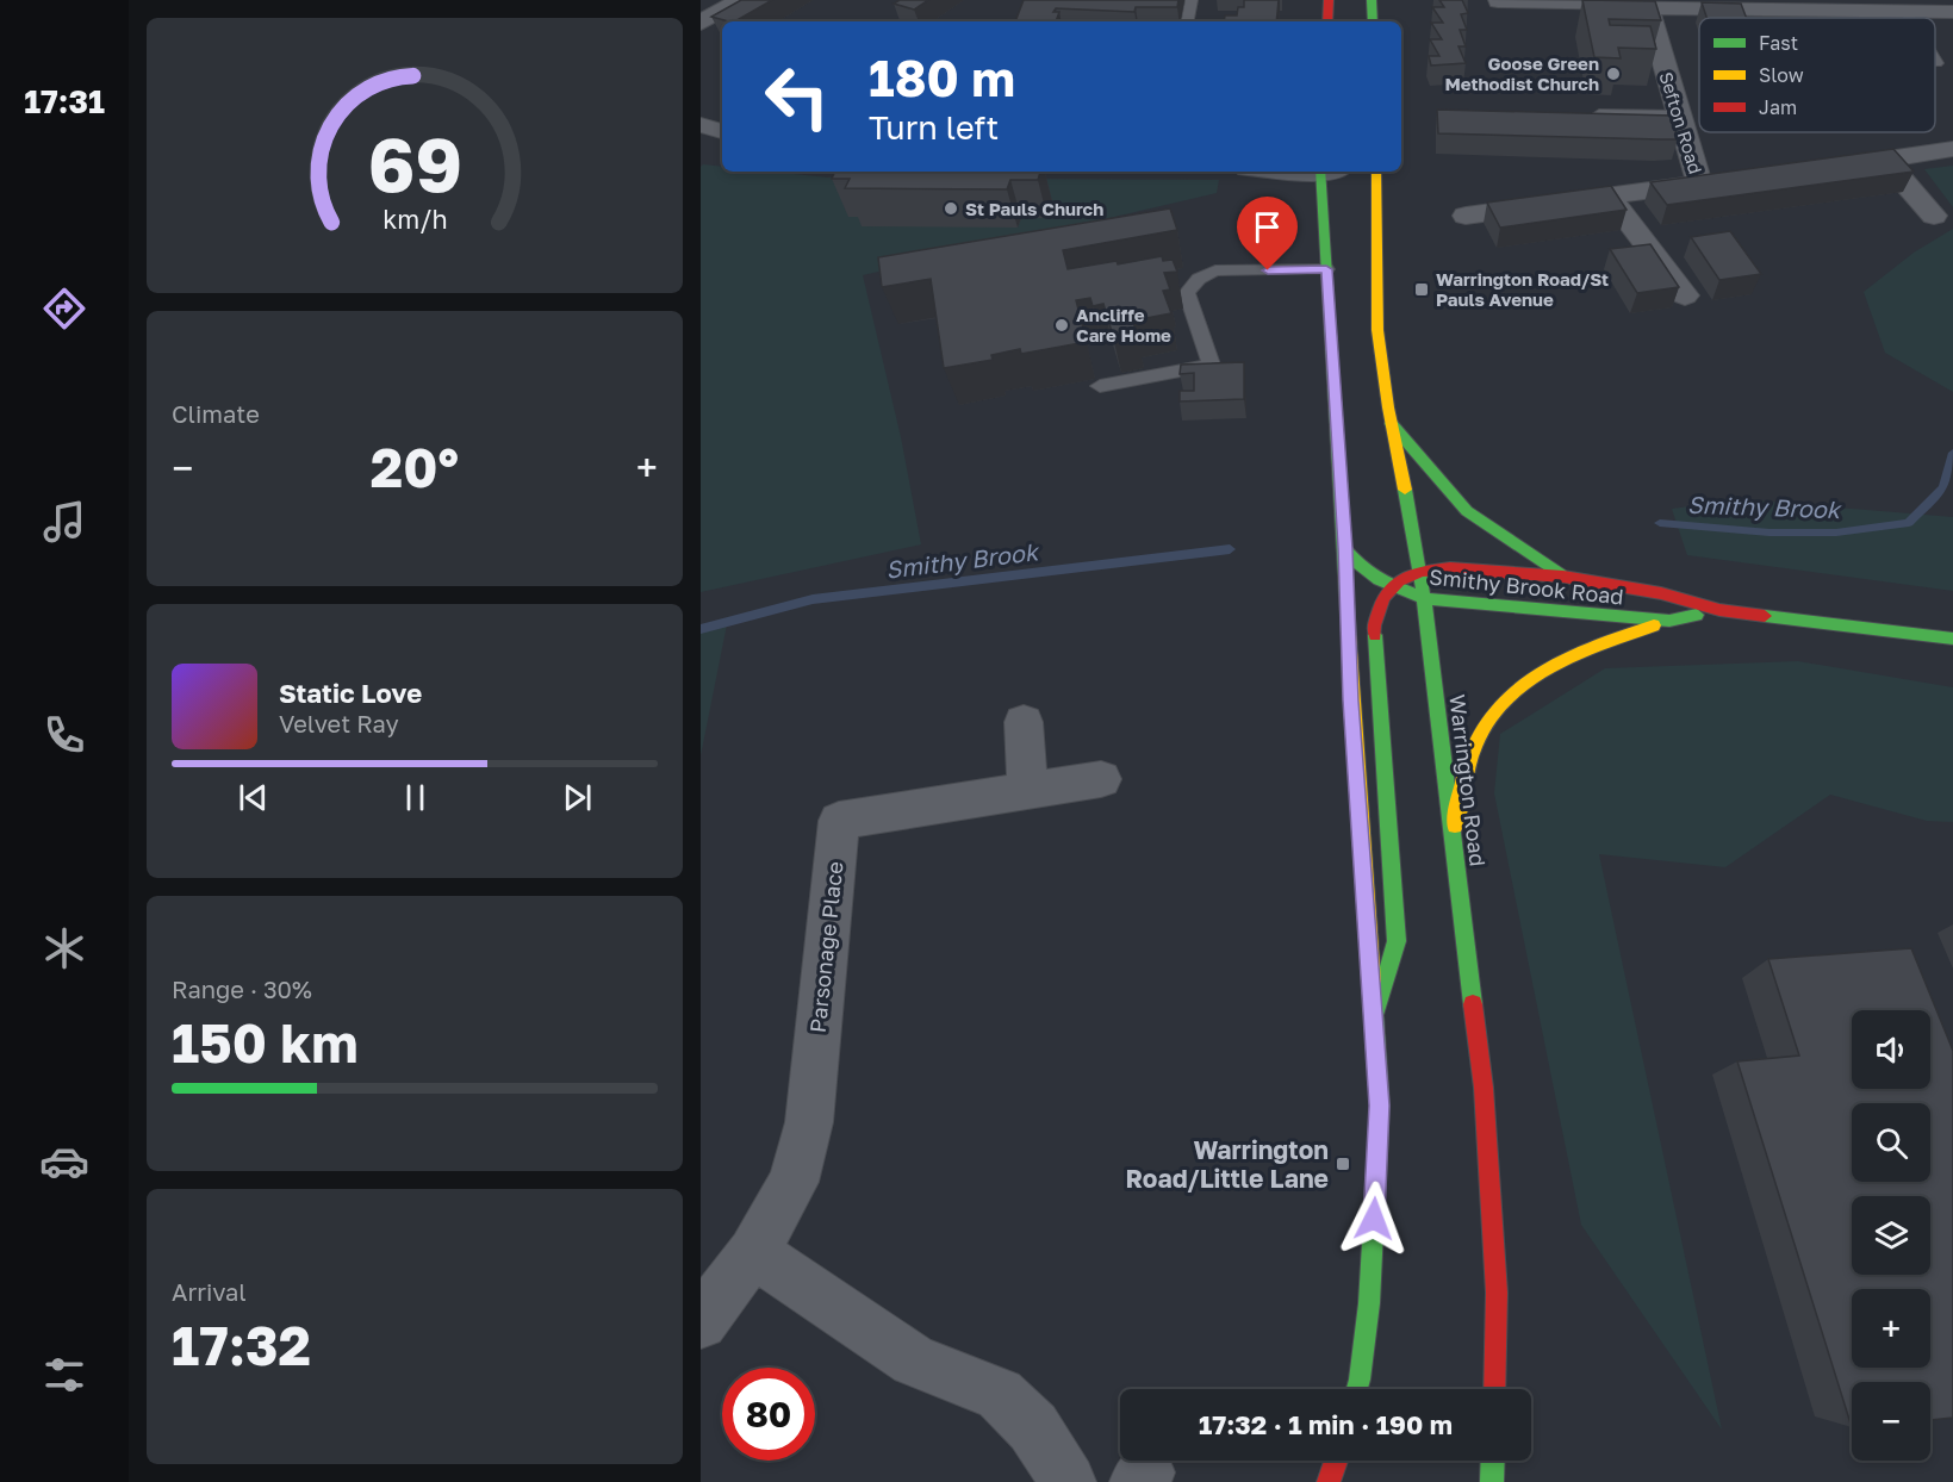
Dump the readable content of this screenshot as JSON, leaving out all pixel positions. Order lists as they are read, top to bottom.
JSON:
{
  "streets": {
    "main road": ["Smithy Brook Road", "Warrington Road"],
    "street": ["Sefton Road", "Parsonage Place"]
  },
  "crossings": [
    ["Smithy Brook Road", "Warrington Road"]
  ],
  "water": ["Smithy Brook"],
  "places": {
    "other": ["Goose Green Methodist Church", "St Pauls Church", "Ancliffe Care Home"],
    "transit": ["Warrington Road/St Pauls Avenue", "Warrington Road/Little Lane"]
  },
  "legend": ["Fast", "Slow", "Jam"],
  "page": {
    "tabs": "17:31",
    "turn": ["180 m", "Turn left"],
    "tile": [
      "Climate",
      ["Range · 30%", "150 km"],
      ["Arrival", "17:32"]
    ],
    "heat": ["−", "20°", "+"],
    "song": ["Static Love", "Velvet Ray"],
    "map_buttons": ["+", "−"],
    "limit": "80",
    "trip": "17:32 · 1 min · 190 m",
    "gauge": ["69", "km/h"]
  }
}
